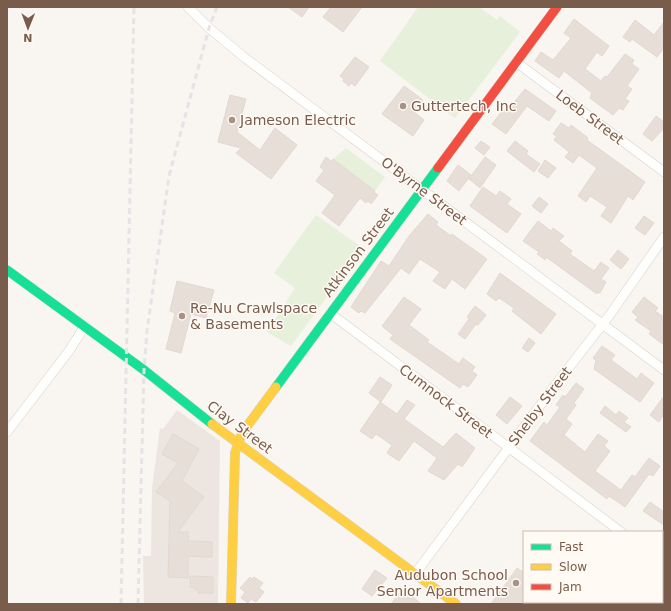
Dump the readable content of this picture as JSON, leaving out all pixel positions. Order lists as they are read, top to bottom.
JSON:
{
  "streets": {
    "street": [
      "Loeb Street",
      "O'Byrne Street",
      "Atkinson Street",
      "Cumnock Street",
      "Shelby Street",
      "Clay Street"
    ]
  },
  "crossings": [
    ["Loeb Street", "Atkinson Street"],
    ["O'Byrne Street", "Atkinson Street"],
    ["O'Byrne Street", "Shelby Street"],
    ["Atkinson Street", "Cumnock Street"],
    ["Atkinson Street", "Clay Street"],
    ["Cumnock Street", "Shelby Street"],
    ["Shelby Street", "Clay Street"]
  ],
  "places": [
    "Guttertech, Inc",
    "Jameson Electric",
    "Re-Nu Crawlspace & Basements",
    "Audubon School Senior Apartments"
  ],
  "legend": ["Fast", "Slow", "Jam"],
  "north": "bottom"
}
